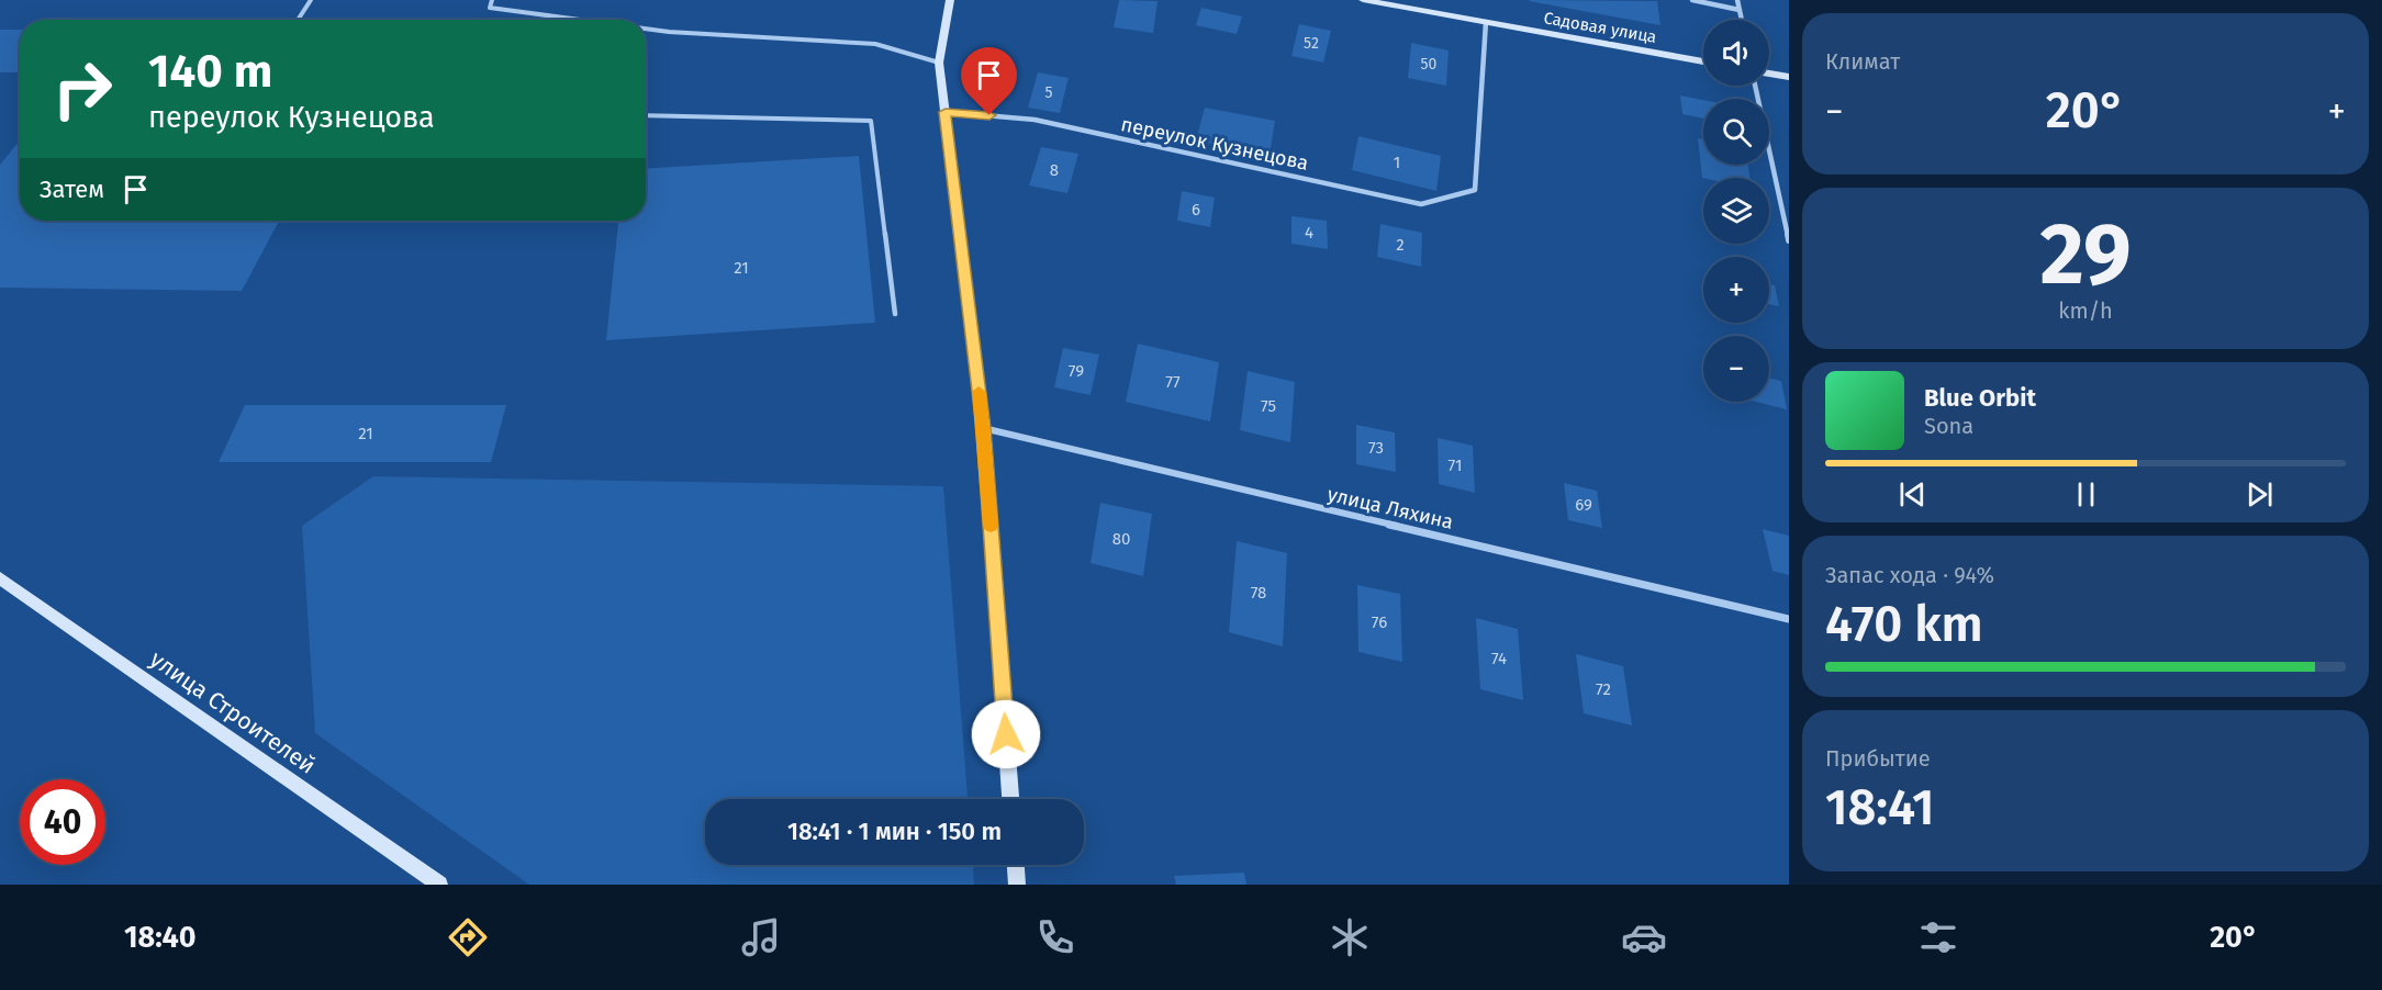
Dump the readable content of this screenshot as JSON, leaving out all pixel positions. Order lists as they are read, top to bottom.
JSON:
{
  "streets": {
    "street": [
      "Садовая улица",
      "переулок Кузнецова",
      "улица Ляхина",
      "улица Строителей"
    ]
  },
  "crossings": [
    ["Садовая улица", "переулок Кузнецова"]
  ],
  "house_numbers": [
    "52",
    "50",
    "5",
    "1",
    "8",
    "6",
    "4",
    "2",
    "21",
    "79",
    "77",
    "75",
    "21",
    "73",
    "71",
    "69",
    "80",
    "78",
    "76",
    "74",
    "72"
  ],
  "page": {
    "tile": [
      "Климат",
      ["29", "km/h"],
      ["Запас хода · 94%", "470 km"],
      ["Прибытие", "18:41"]
    ],
    "map_buttons": ["+", "−"],
    "turn": ["140 m", "переулок Кузнецова"],
    "heat": ["−", "20°", "+"],
    "then": "Затем",
    "song": ["Blue Orbit", "Sona"],
    "limit": "40",
    "trip": "18:41 · 1 мин · 150 m",
    "tabs": ["18:40", "20°"]
  }
}
